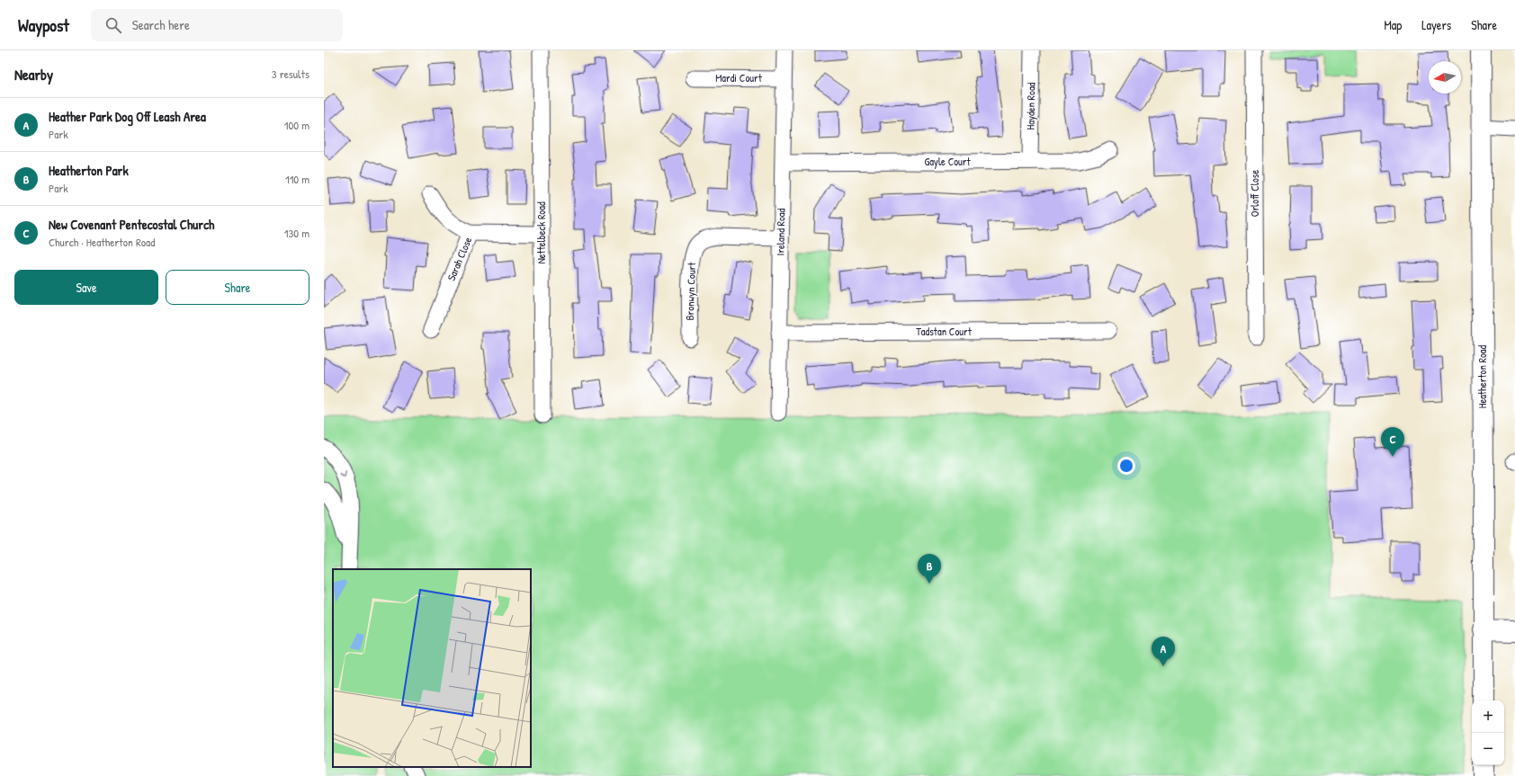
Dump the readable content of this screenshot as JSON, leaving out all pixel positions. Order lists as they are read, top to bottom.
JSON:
{
  "streets": {
    "main road": ["Heatherton Road"],
    "street": [
      "Mardi Court",
      "Hayden Road",
      "Gayle Court",
      "Orloff Close",
      "Ireland Road",
      "Nettelbeck Road",
      "Sarah Close",
      "Bronwyn Court",
      "Tadstan Court"
    ]
  },
  "crossings": [
    ["Mardi Court", "Ireland Road"],
    ["Hayden Road", "Gayle Court"],
    ["Gayle Court", "Ireland Road"],
    ["Ireland Road", "Bronwyn Court"],
    ["Ireland Road", "Tadstan Court"],
    ["Nettelbeck Road", "Sarah Close"]
  ],
  "north": "left",
  "page": {
    "header": "Waypost",
    "search": "Search here",
    "nav": ["Map", "Layers", "Share"],
    "heading": ["Nearby", "3 results"],
    "list": [
      {
        "mark": "A",
        "name": "Heather Park Dog Off Leash Area",
        "note": "Park",
        "value": "100 m"
      },
      {
        "mark": "B",
        "name": "Heatherton Park",
        "note": "Park",
        "value": "110 m"
      },
      {
        "mark": "C",
        "name": "New Covenant Pentecostal Church",
        "note": "Church · Heatherton Road",
        "value": "130 m"
      }
    ],
    "buttons": ["Save", "Share"],
    "pins": ["C", "B", "A"],
    "map_buttons": ["+", "−"]
  }
}
